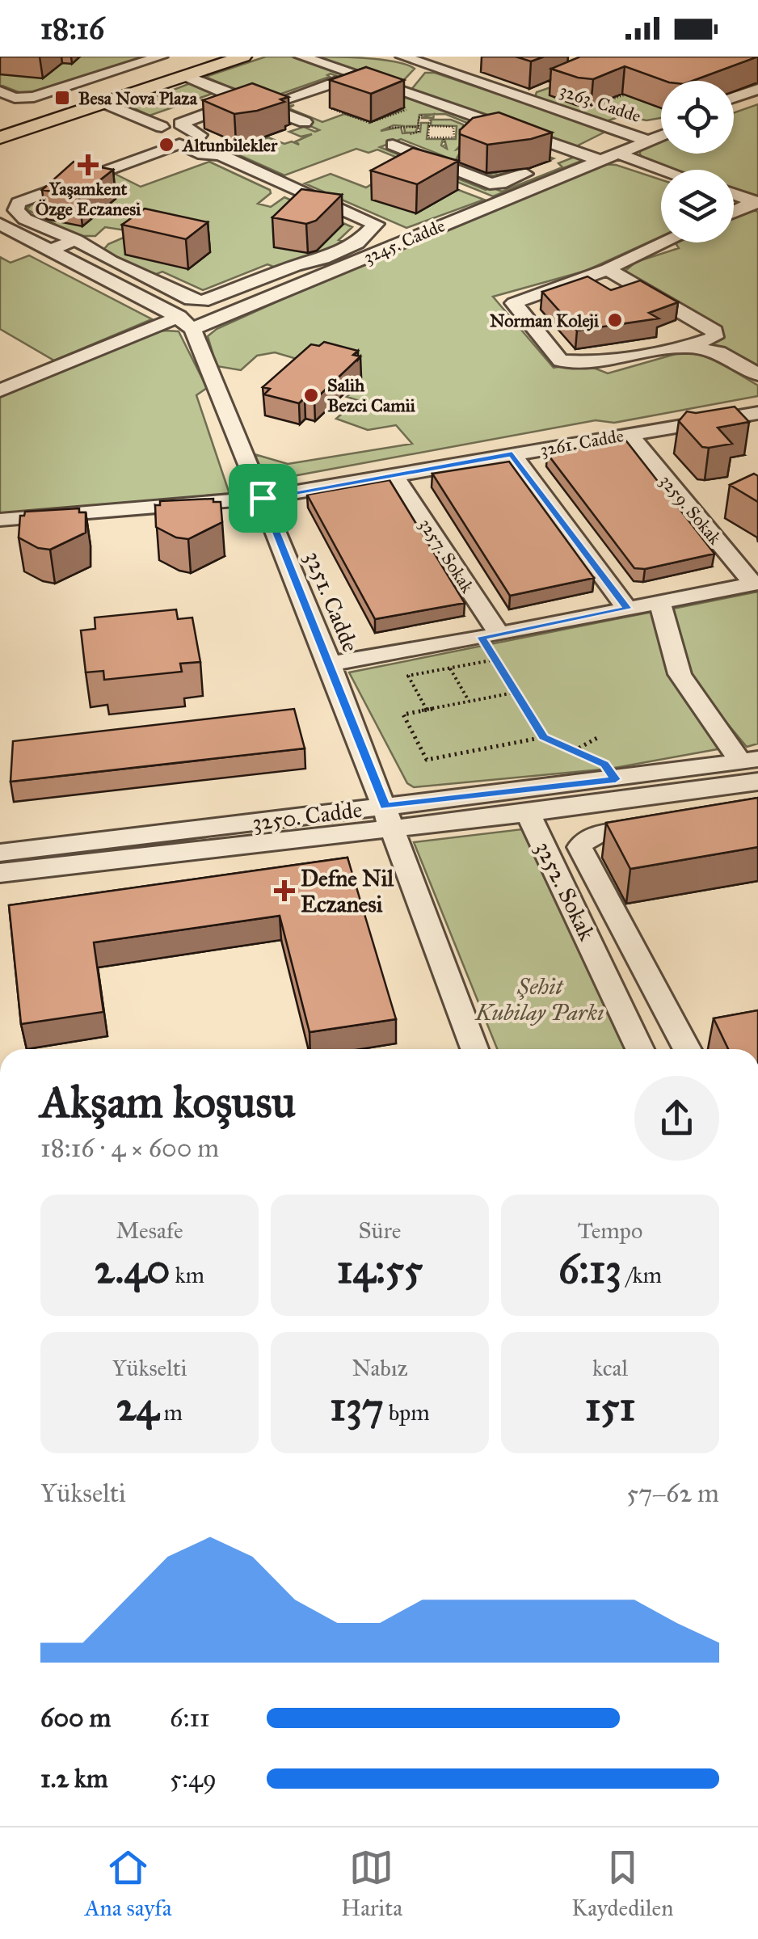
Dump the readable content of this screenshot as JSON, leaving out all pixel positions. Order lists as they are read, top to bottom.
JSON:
{
  "streets": {
    "street": [
      "3263. Cadde",
      "3245. Cadde",
      "3261. Cadde",
      "3259. Sokak",
      "3257. Sokak",
      "3251. Cadde",
      "3250. Cadde",
      "3252. Sokak"
    ]
  },
  "crossings": [
    ["3263. Cadde", "3245. Cadde"],
    ["3245. Cadde", "3251. Cadde"],
    ["3261. Cadde", "3259. Sokak"],
    ["3261. Cadde", "3257. Sokak"],
    ["3261. Cadde", "3251. Cadde"],
    ["3251. Cadde", "3250. Cadde"],
    ["3250. Cadde", "3252. Sokak"]
  ],
  "parks": ["Şehit Kubilay Parkı"],
  "places": {
    "transit": ["Besa Nova Plaza"],
    "other": ["Altunbilekler", "Norman Koleji", "Salih Bezci Camii"],
    "health": ["Yaşamkent Özge Eczanesi", "Defne Nil Eczanesi"]
  },
  "page": {
    "status": "18:16",
    "heading": ["Akşam koşusu", "18:16 · 4 × 600 m"],
    "stats": [
      ["Mesafe", "2.40 km"],
      ["Süre", "14:55"],
      ["Tempo", "6:13 /km"],
      ["Yükselti", "24 m"],
      ["Nabız", "137 bpm"],
      ["kcal", "151"]
    ],
    "chart": ["Yükselti", "57–62 m"],
    "list": [
      {
        "name": "600 m",
        "note": "6:11"
      },
      {
        "name": "1.2 km",
        "note": "5:49"
      }
    ],
    "tabs": ["Ana sayfa", "Harita", "Kaydedilen"]
  }
}
